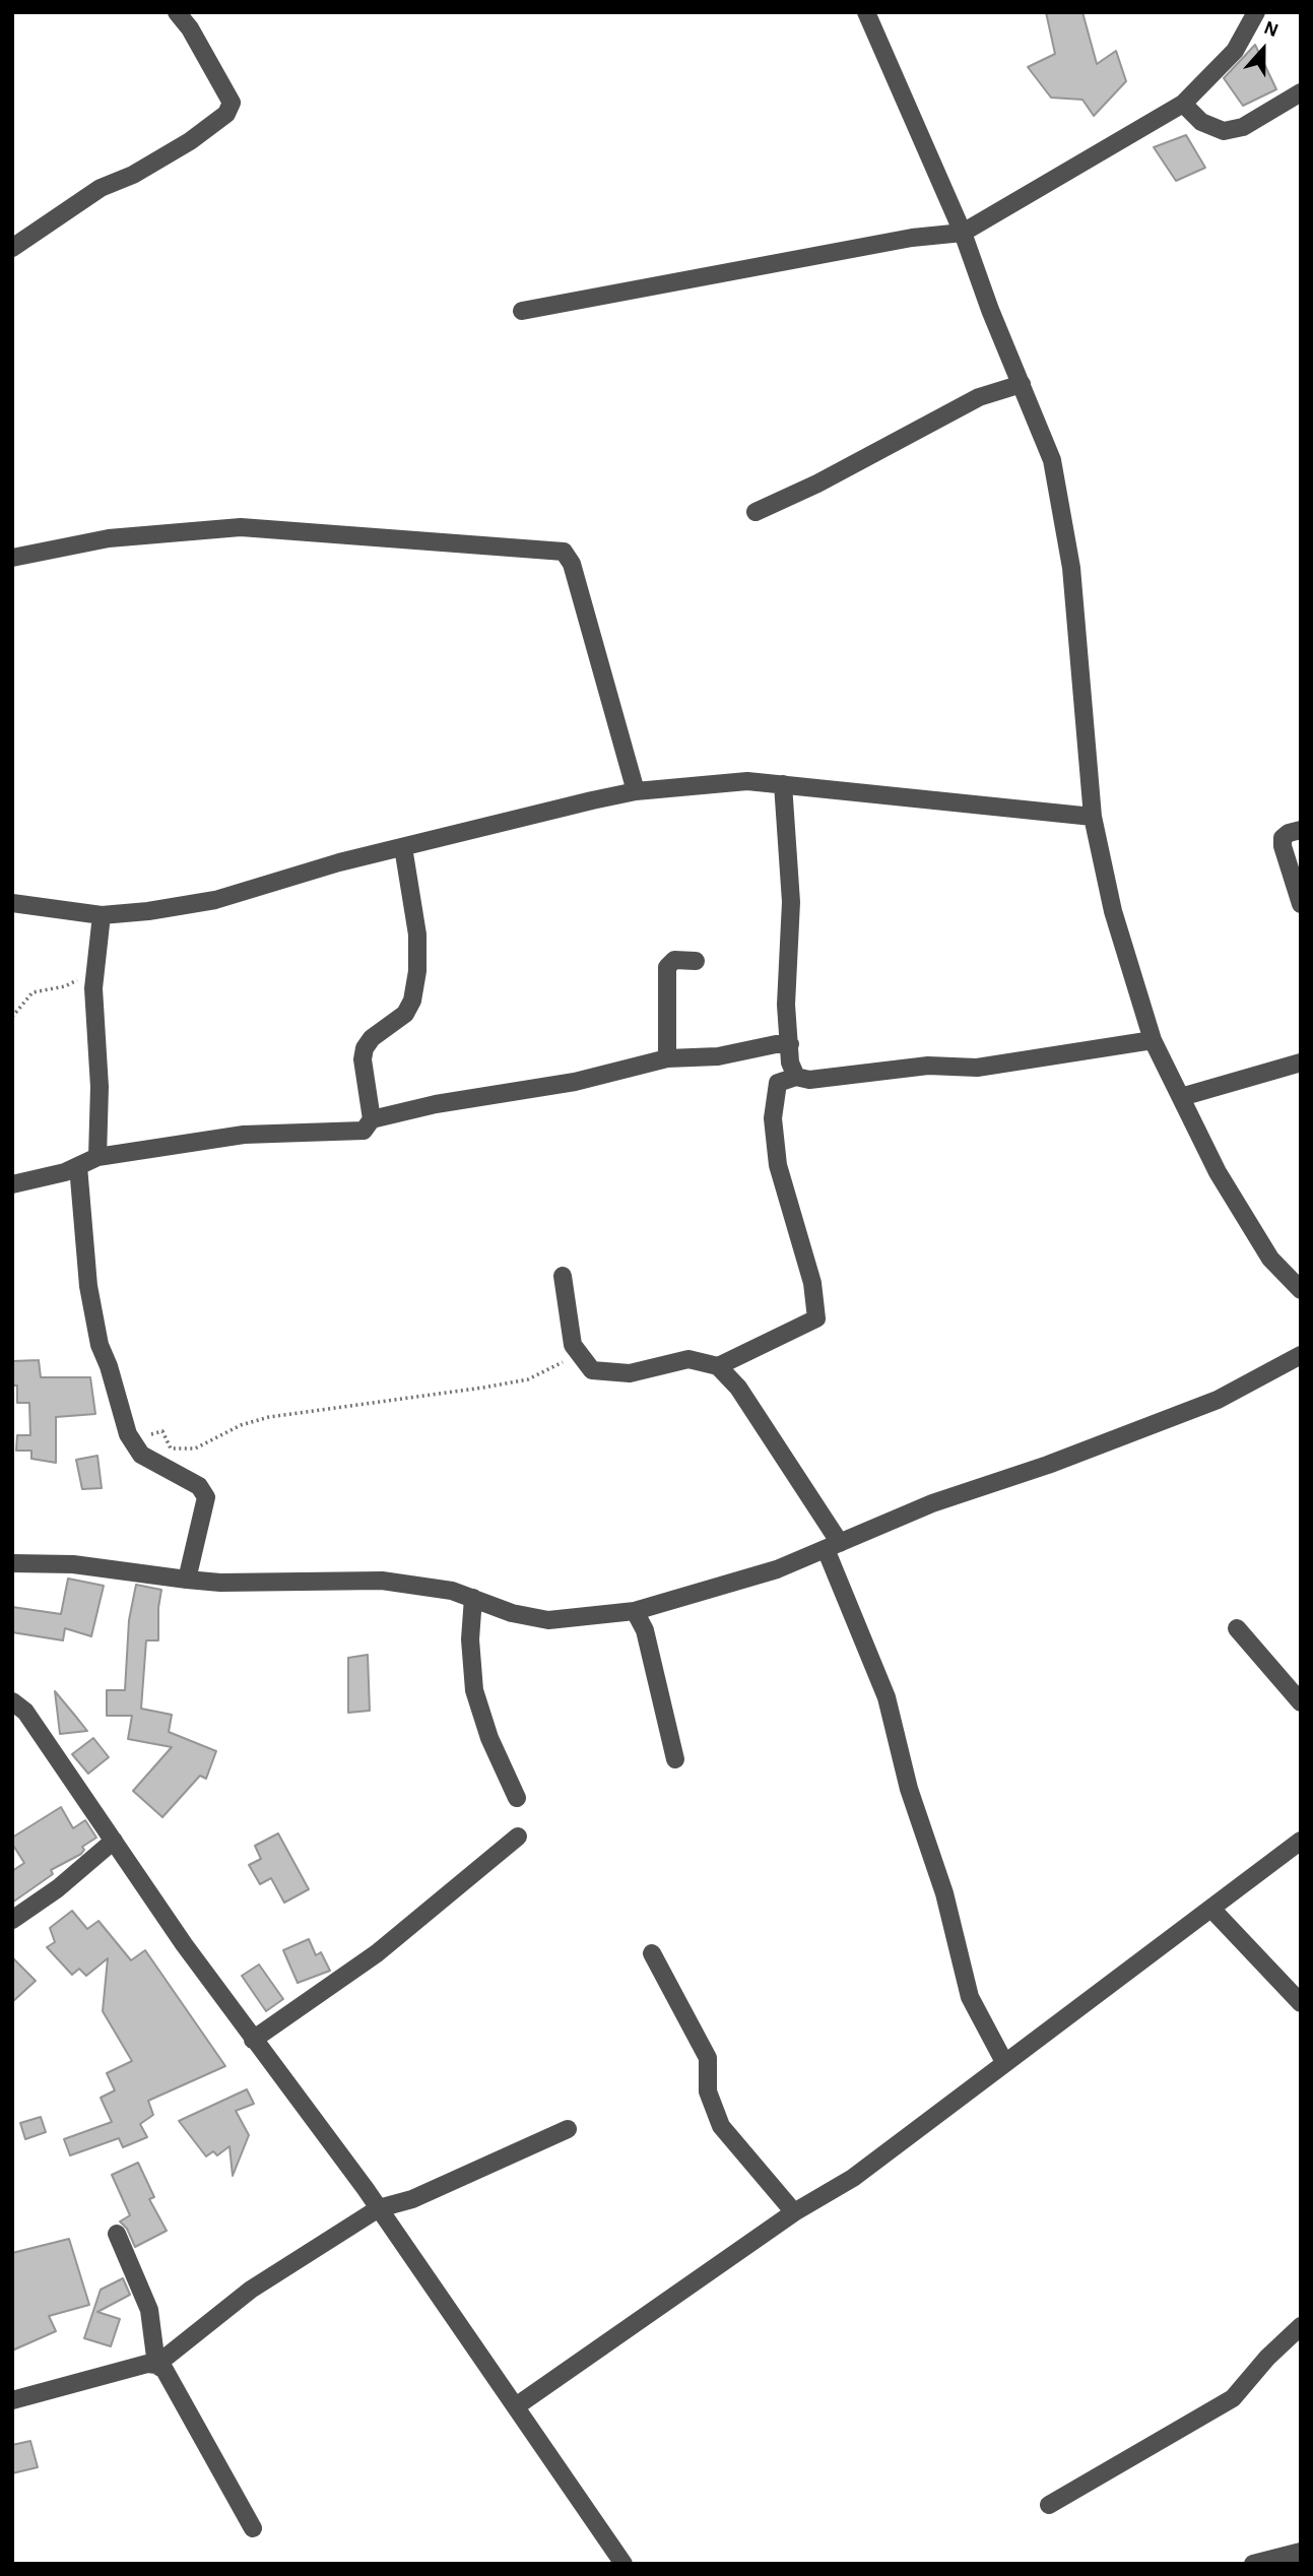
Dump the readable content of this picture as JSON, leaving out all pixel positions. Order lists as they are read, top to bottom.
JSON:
{
  "north": "top"
}
